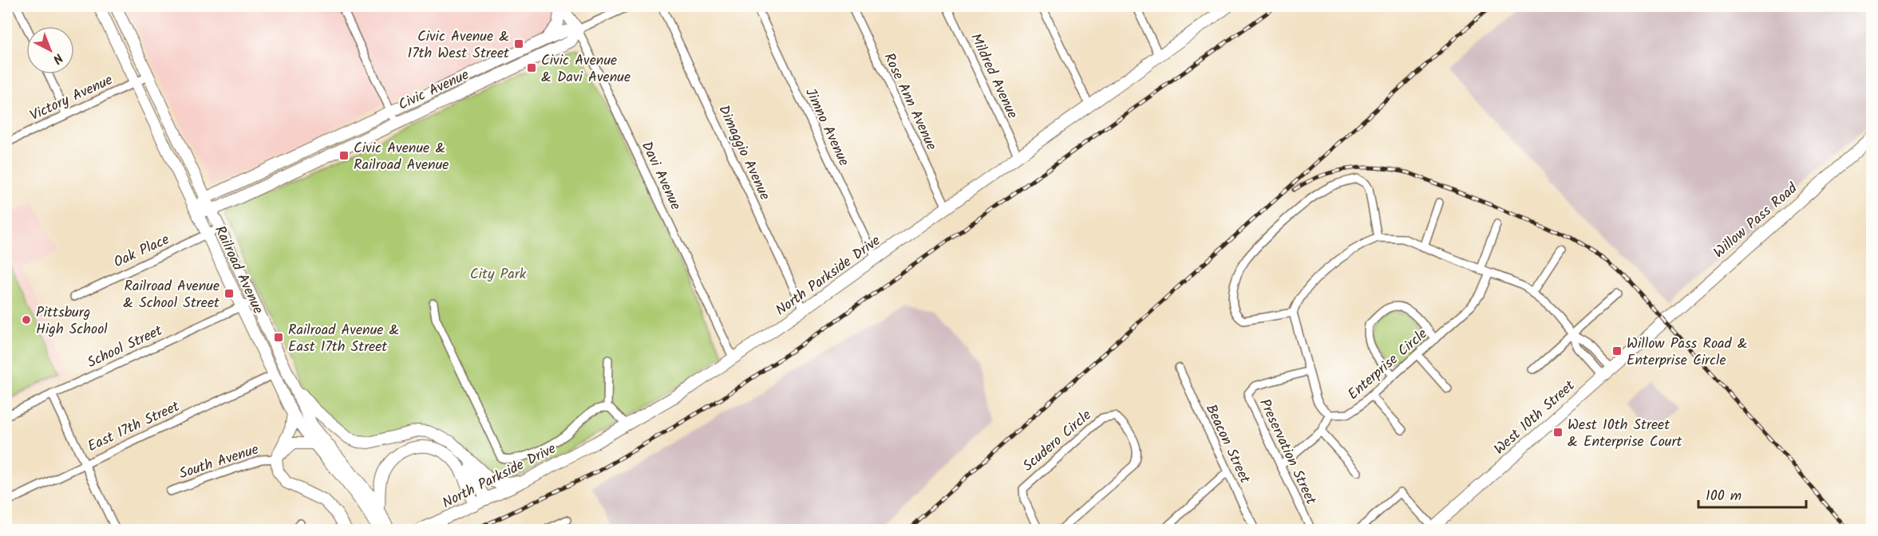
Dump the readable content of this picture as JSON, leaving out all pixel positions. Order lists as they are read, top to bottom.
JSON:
{
  "streets": {
    "main road": [
      "Civic Avenue",
      "Davi Avenue",
      "Willow Pass Road",
      "Railroad Avenue",
      "North Parkside Drive",
      "West 10th Street"
    ],
    "street": [
      "Mildred Avenue",
      "Victory Avenue",
      "Rose Ann Avenue",
      "Jimno Avenue",
      "Dimaggio Avenue",
      "Oak Place",
      "School Street",
      "Enterprise Circle",
      "East 17th Street",
      "Scudero Circle",
      "Beacon Street",
      "Preservation Street",
      "South Avenue"
    ]
  },
  "crossings": [
    ["Mildred Avenue", "North Parkside Drive"],
    ["Civic Avenue", "Davi Avenue"],
    ["Civic Avenue", "Railroad Avenue"],
    ["Victory Avenue", "Railroad Avenue"],
    ["Rose Ann Avenue", "North Parkside Drive"],
    ["Jimno Avenue", "North Parkside Drive"],
    ["Dimaggio Avenue", "North Parkside Drive"],
    ["Davi Avenue", "North Parkside Drive"],
    ["Willow Pass Road", "West 10th Street"],
    ["Oak Place", "Railroad Avenue"],
    ["Railroad Avenue", "School Street"],
    ["Railroad Avenue", "East 17th Street"]
  ],
  "parks": ["City Park"],
  "places": {
    "transit": [
      "Civic Avenue & 17th West Street",
      "Civic Avenue & Davi Avenue",
      "Civic Avenue & Railroad Avenue",
      "Railroad Avenue & School Street",
      "Railroad Avenue & East 17th Street",
      "Willow Pass Road & Enterprise Circle",
      "West 10th Street & Enterprise Court"
    ],
    "other": ["Pittsburg High School"]
  },
  "scale_bar": "100 m",
  "north": "bottom right"
}
